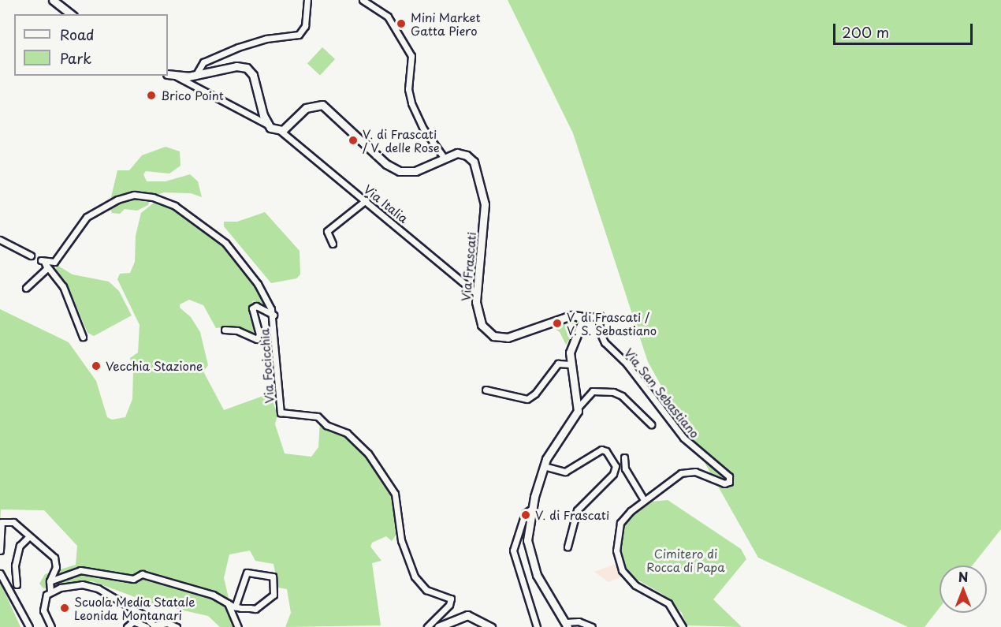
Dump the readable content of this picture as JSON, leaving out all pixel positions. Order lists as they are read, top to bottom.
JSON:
{
  "streets": {
    "main road": ["Via Frascati"],
    "street": ["Via Italia", "Via Focicchia", "Via San Sebastiano"]
  },
  "crossings": [
    ["Via Italia", "Via Frascati"],
    ["Via Frascati", "Via San Sebastiano"]
  ],
  "parks": ["Cimitero di Rocca di Papa"],
  "places": [
    "Mini Market Gatta Piero",
    "Brico Point",
    "V. di Frascati / V. delle Rose",
    "V. di Frascati / V. S. Sebastiano",
    "Vecchia Stazione",
    "V. di Frascati",
    "Scuola Media Statale Leonida Montanari"
  ],
  "legend": ["Road", "Park"],
  "scale_bar": "200 m",
  "north": "top"
}
